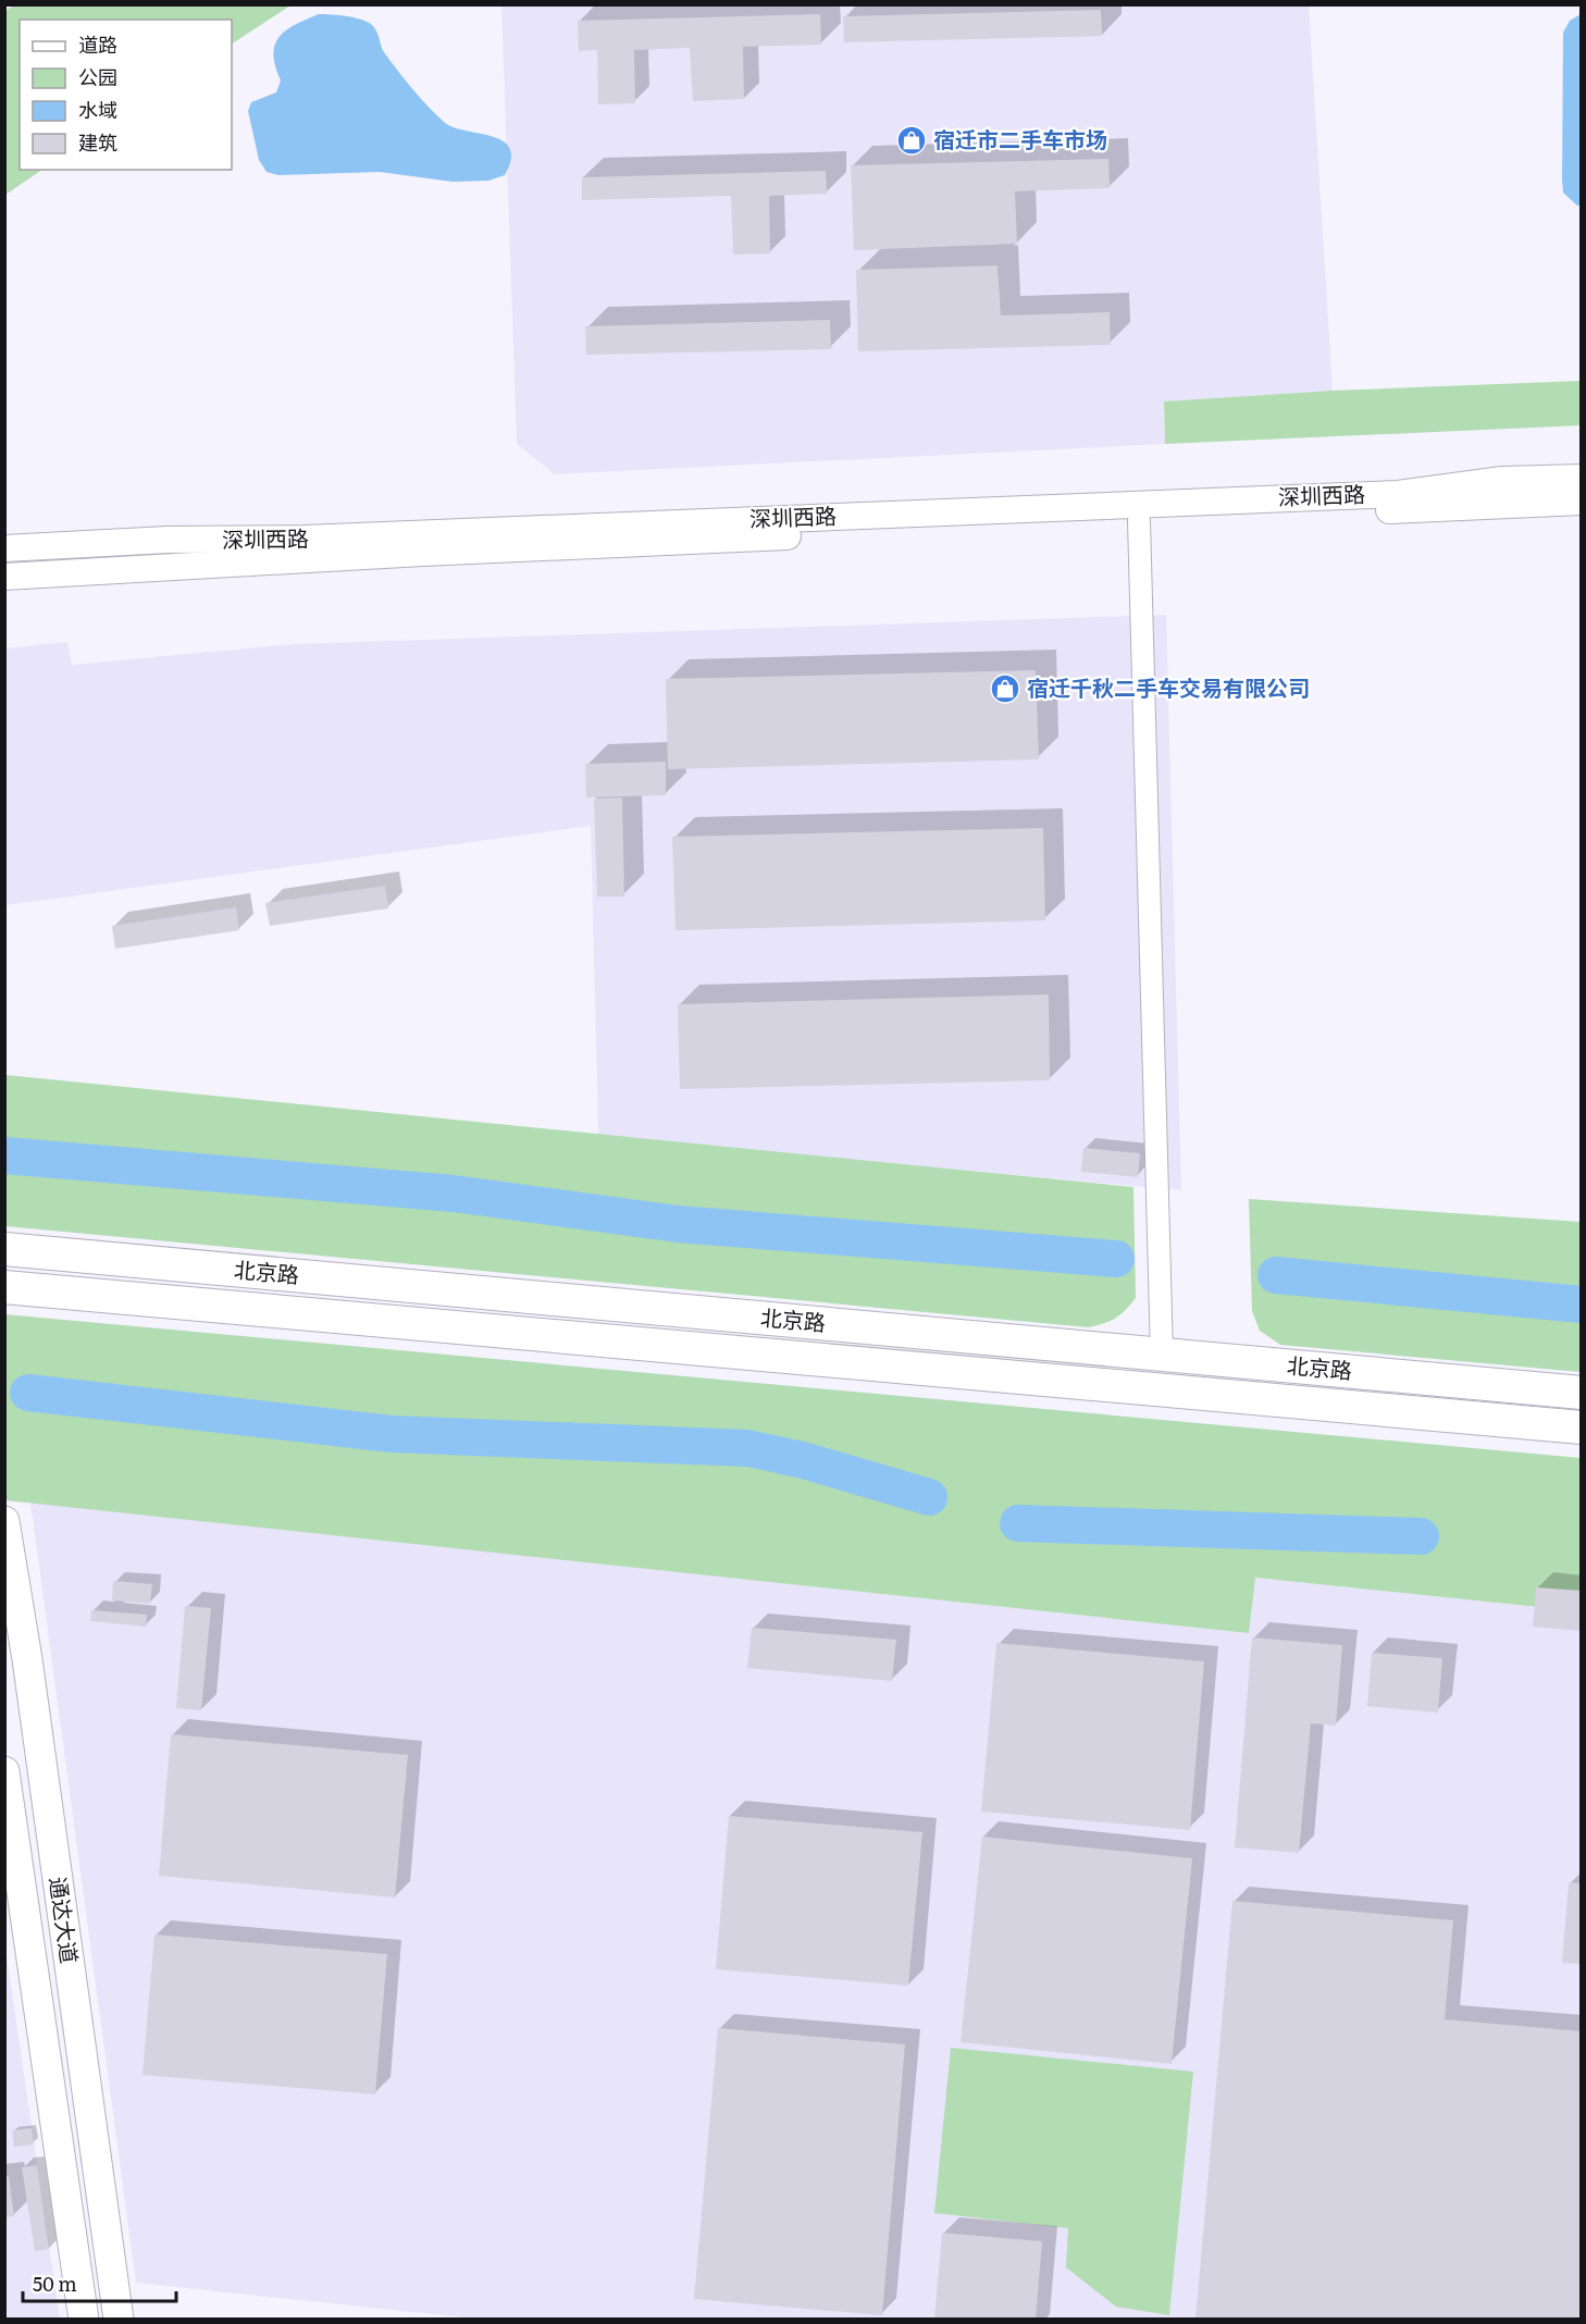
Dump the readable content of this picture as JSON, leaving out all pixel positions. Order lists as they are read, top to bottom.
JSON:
{
  "streets": {
    "main road": ["北京路", "通达大道"],
    "street": ["深圳西路"]
  },
  "places": {
    "shop": ["宿迁市二手车市场", "宿迁千秋二手车交易有限公司"]
  },
  "legend": [
    "道路",
    "公园",
    "水域",
    "建筑"
  ],
  "scale_bar": "50 m"
}
